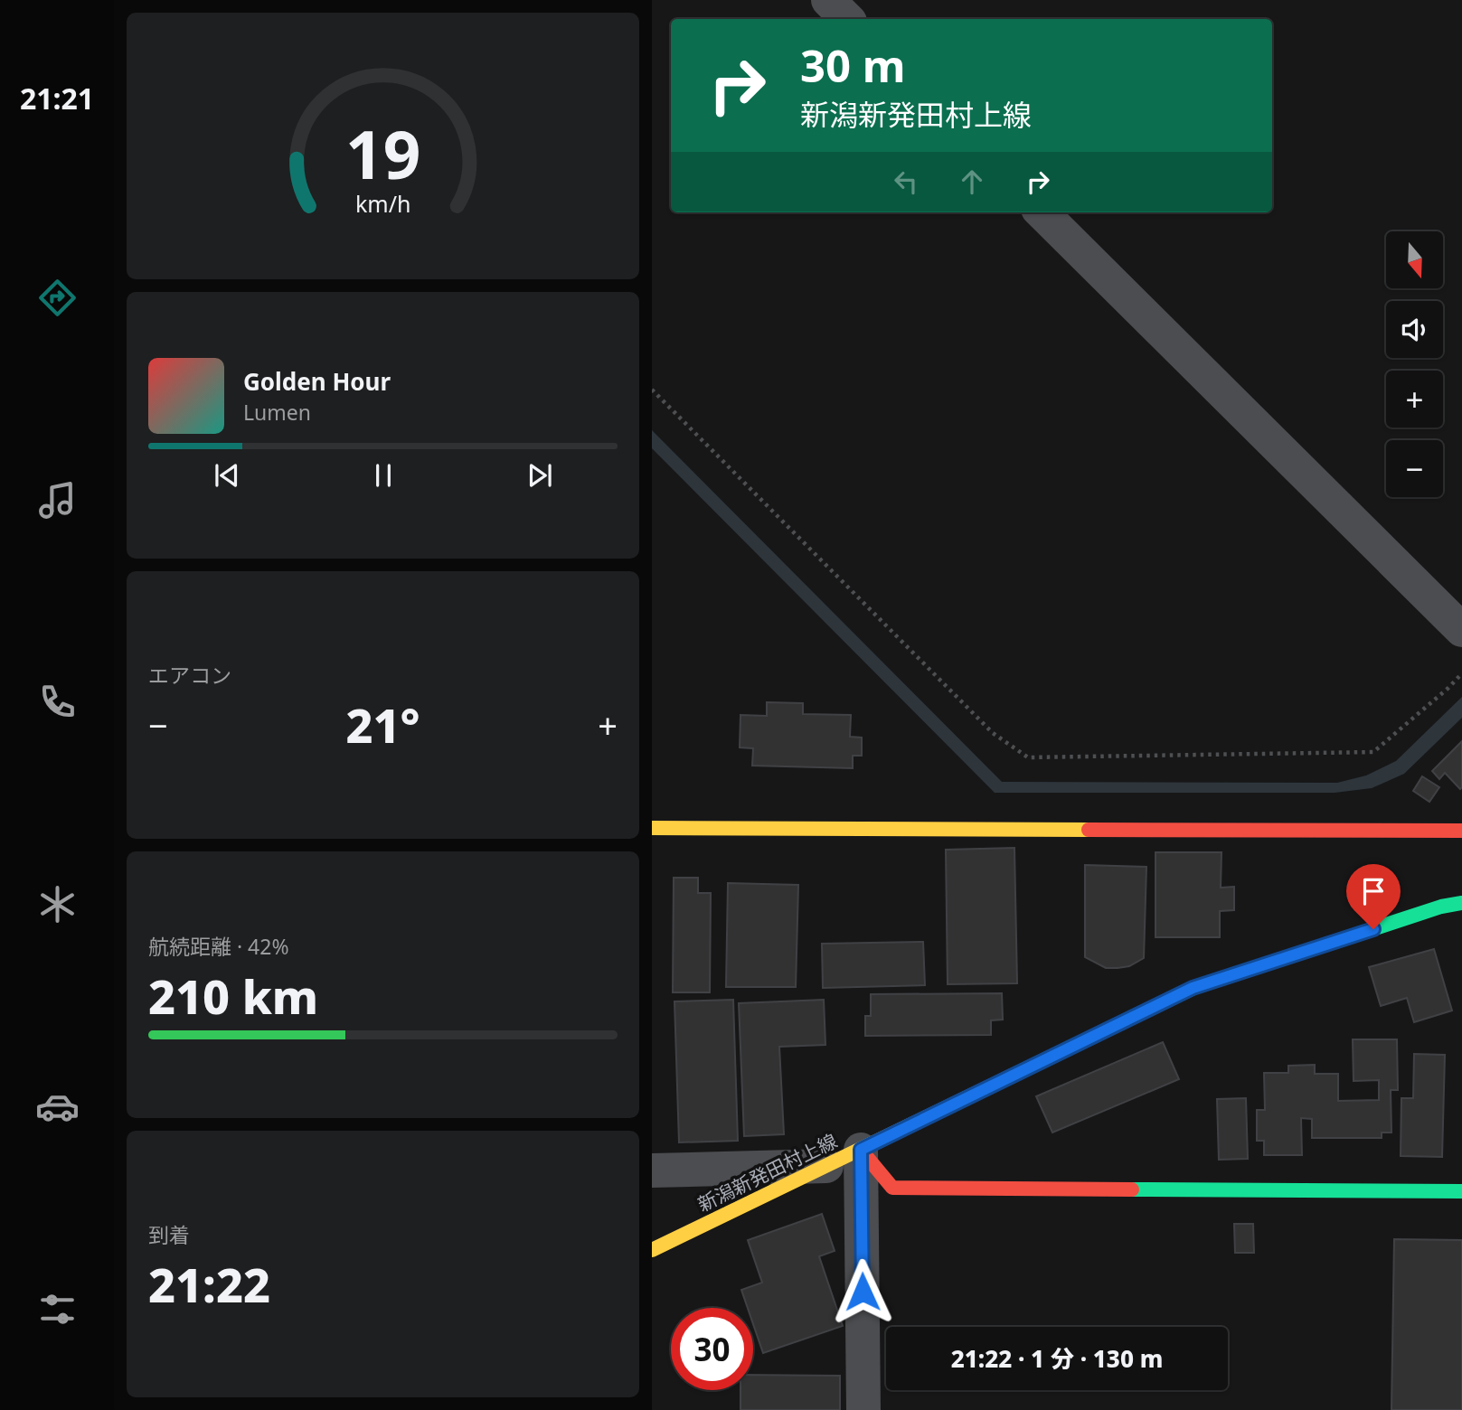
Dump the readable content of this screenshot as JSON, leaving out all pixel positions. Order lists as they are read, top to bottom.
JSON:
{
  "streets": {
    "street": ["新潟新発田村上線"]
  },
  "north": "bottom",
  "page": {
    "tabs": "21:21",
    "turn": ["30 m", "新潟新発田村上線"],
    "map_buttons": ["+", "−"],
    "song": ["Golden Hour", "Lumen"],
    "tile": [
      "エアコン",
      ["航続距離 · 42%", "210 km"],
      ["到着", "21:22"]
    ],
    "heat": ["−", "21°", "+"],
    "limit": "30",
    "trip": "21:22 · 1 分 · 130 m",
    "gauge": ["19", "km/h"]
  }
}
